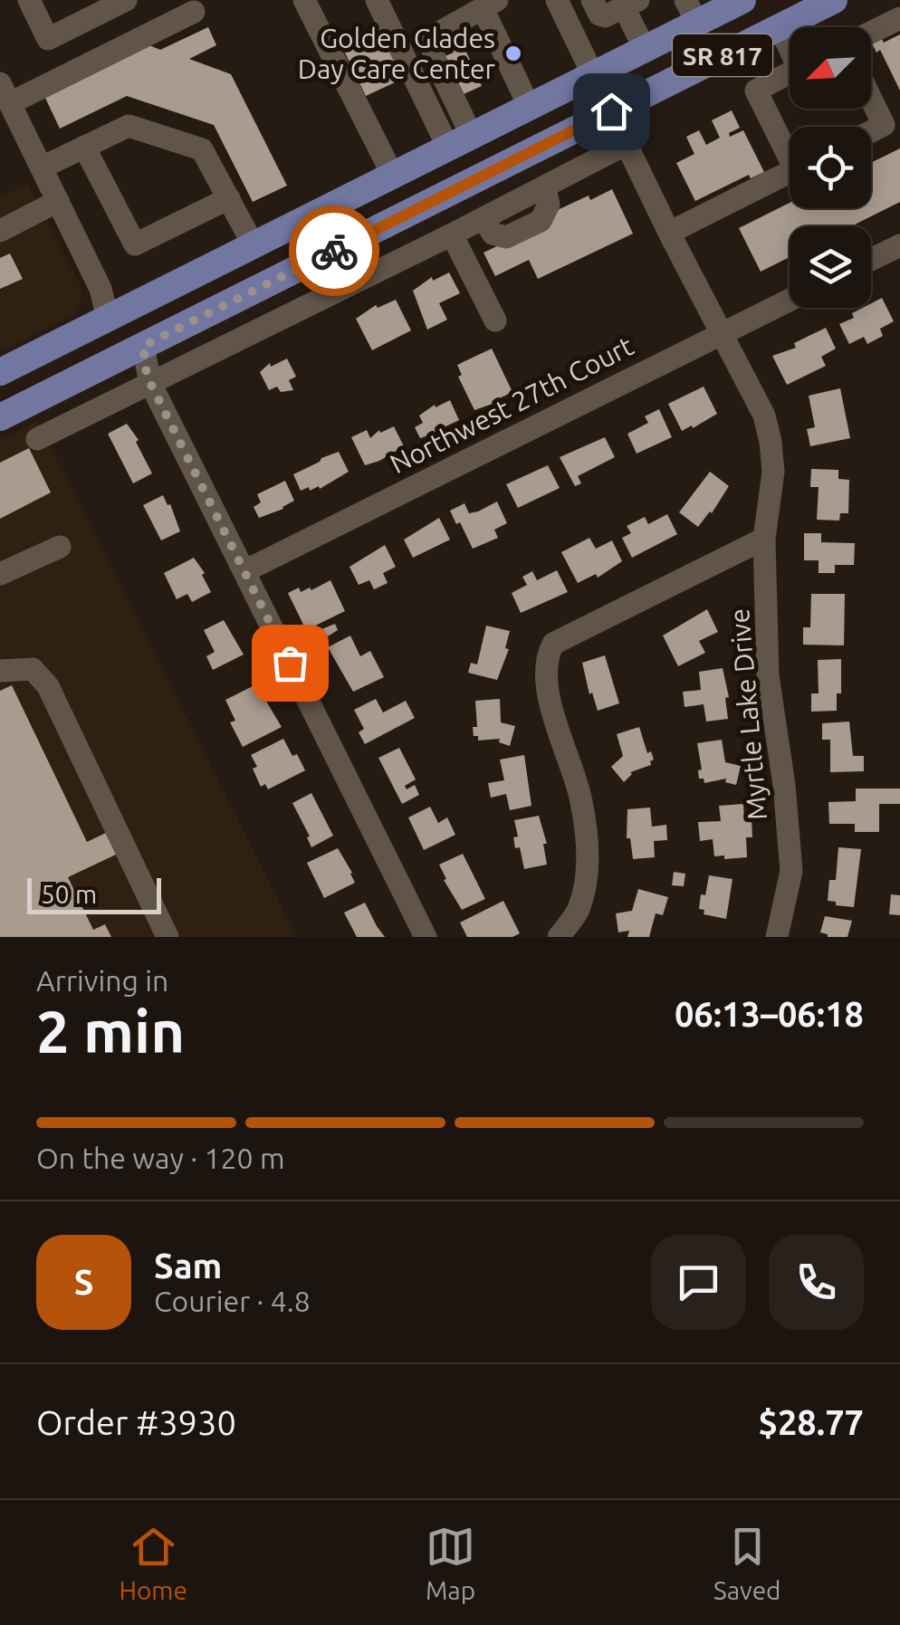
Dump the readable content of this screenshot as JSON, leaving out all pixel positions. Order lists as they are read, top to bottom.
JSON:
{
  "streets": {
    "main road": ["SR 817"],
    "street": ["Northwest 27th Court", "Myrtle Lake Drive"]
  },
  "crossings": [
    ["SR 817", "Myrtle Lake Drive"],
    ["Northwest 27th Court", "Myrtle Lake Drive"]
  ],
  "places": ["Golden Glades Day Care Center"],
  "scale_bar": "50 m",
  "north": "bottom left",
  "page": {
    "scale": "50 m",
    "heading": ["2 min", "Arriving in", "06:13–06:18"],
    "panel": [
      "Sam",
      "Courier · 4.8",
      "Order #3930",
      "$28.77"
    ],
    "bar": "On the way · 120 m",
    "round": "S",
    "tabs": ["Home", "Map", "Saved"]
  }
}
